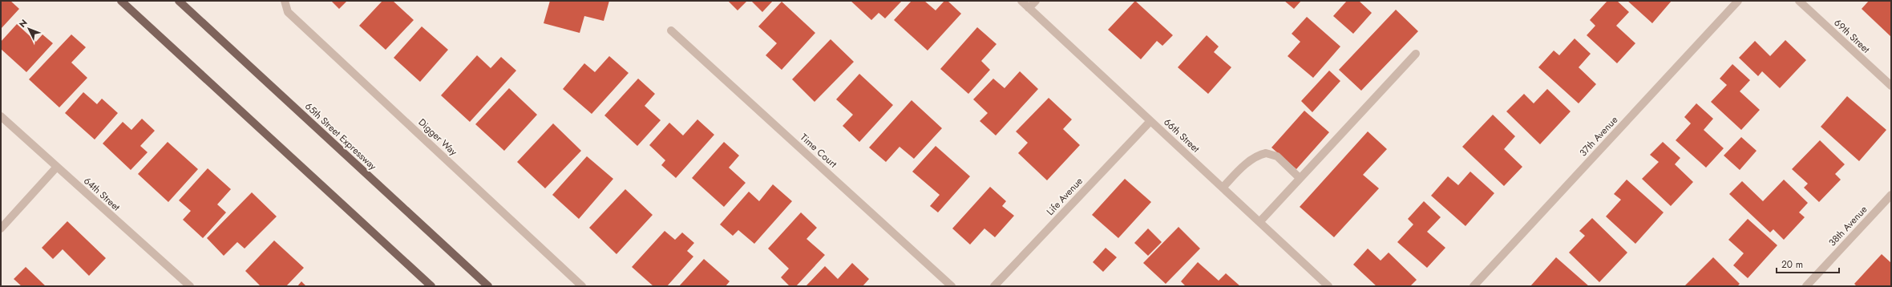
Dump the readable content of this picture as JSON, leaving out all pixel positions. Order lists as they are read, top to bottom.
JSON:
{
  "streets": {
    "main road": ["65th Street Expressway"],
    "street": [
      "69th Street",
      "66th Street",
      "37th Avenue",
      "Digger Way",
      "Time Court",
      "64th Street",
      "Life Avenue",
      "38th Avenue"
    ]
  },
  "crossings": [
    ["66th Street", "Life Avenue"]
  ],
  "scale_bar": "20 m",
  "north": "top left"
}
